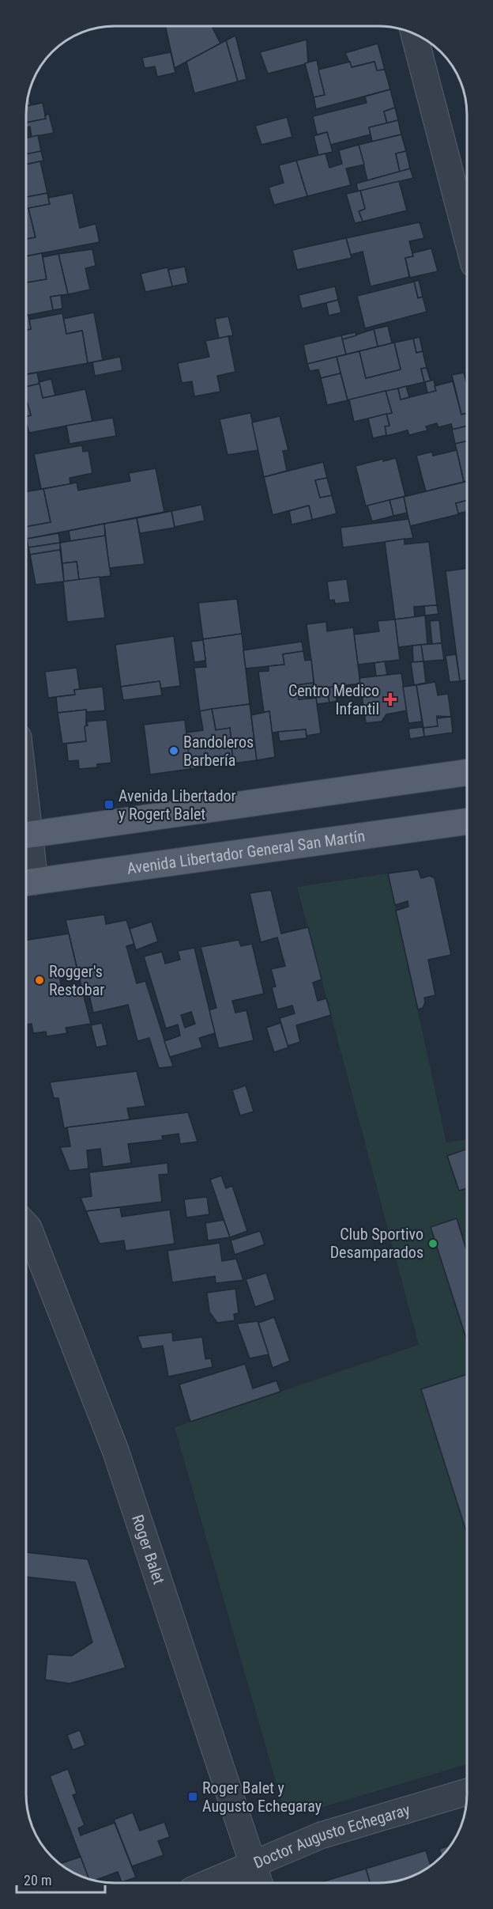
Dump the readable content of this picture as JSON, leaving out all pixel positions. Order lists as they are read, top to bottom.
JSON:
{
  "streets": {
    "main road": ["Avenida Libertador General San Martín"],
    "street": ["Roger Balet", "Doctor Augusto Echegaray"]
  },
  "crossings": [
    ["Roger Balet", "Doctor Augusto Echegaray"]
  ],
  "places": {
    "health": ["Centro Medico Infantil"],
    "other": ["Bandoleros Barbería", "Rogger's Restobar", "Club Sportivo Desamparados"],
    "transit": ["Avenida Libertador y Rogert Balet", "Roger Balet y Augusto Echegaray"]
  },
  "scale_bar": "20 m"
}
